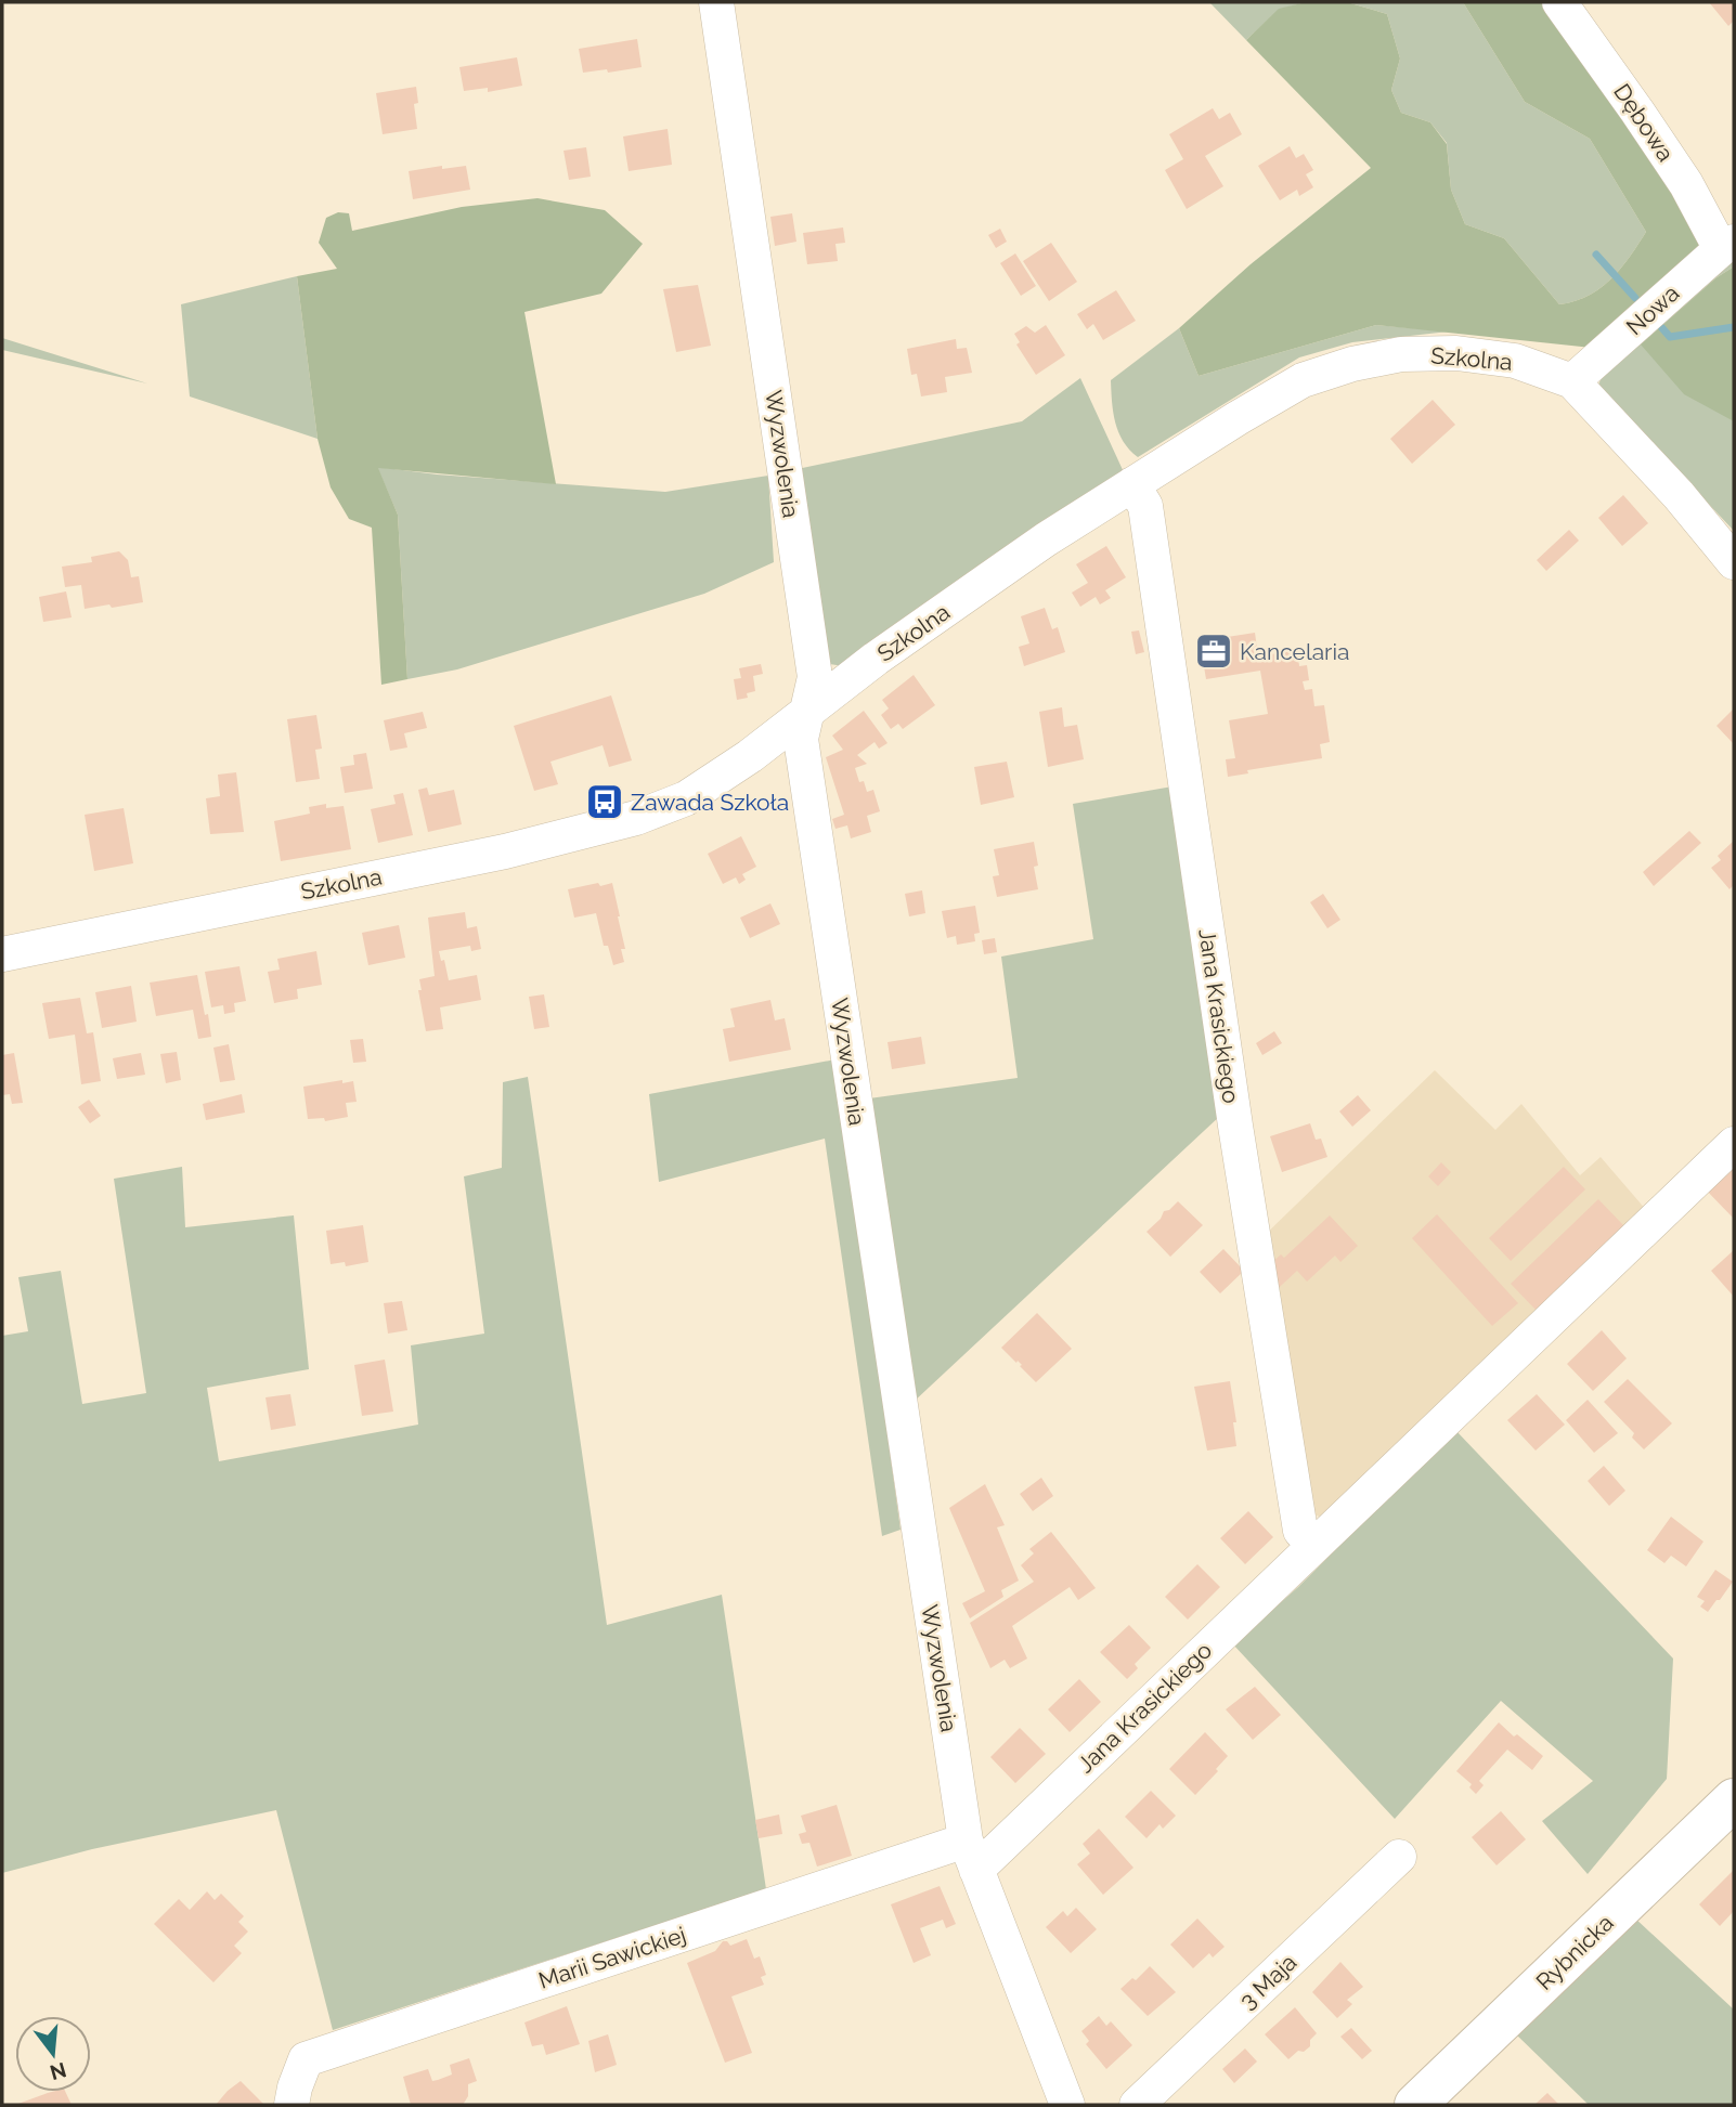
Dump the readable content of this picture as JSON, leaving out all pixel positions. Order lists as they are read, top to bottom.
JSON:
{
  "streets": {
    "main road": ["Rybnicka"],
    "street": [
      "Dębowa",
      "Nowa",
      "Szkolna",
      "Wyzwolenia",
      "Jana Krasickiego",
      "Marii Sawickiej",
      "3 Maja"
    ]
  },
  "crossings": [
    ["Dębowa", "Nowa"],
    ["Nowa", "Szkolna"],
    ["Szkolna", "Wyzwolenia"],
    ["Szkolna", "Jana Krasickiego"],
    ["Wyzwolenia", "Jana Krasickiego"],
    ["Wyzwolenia", "Marii Sawickiej"],
    ["Jana Krasickiego", "Marii Sawickiej"]
  ],
  "places": {
    "office": ["Kancelaria"],
    "bus stop": ["Zawada Szkoła"]
  },
  "north": "bottom"
}
